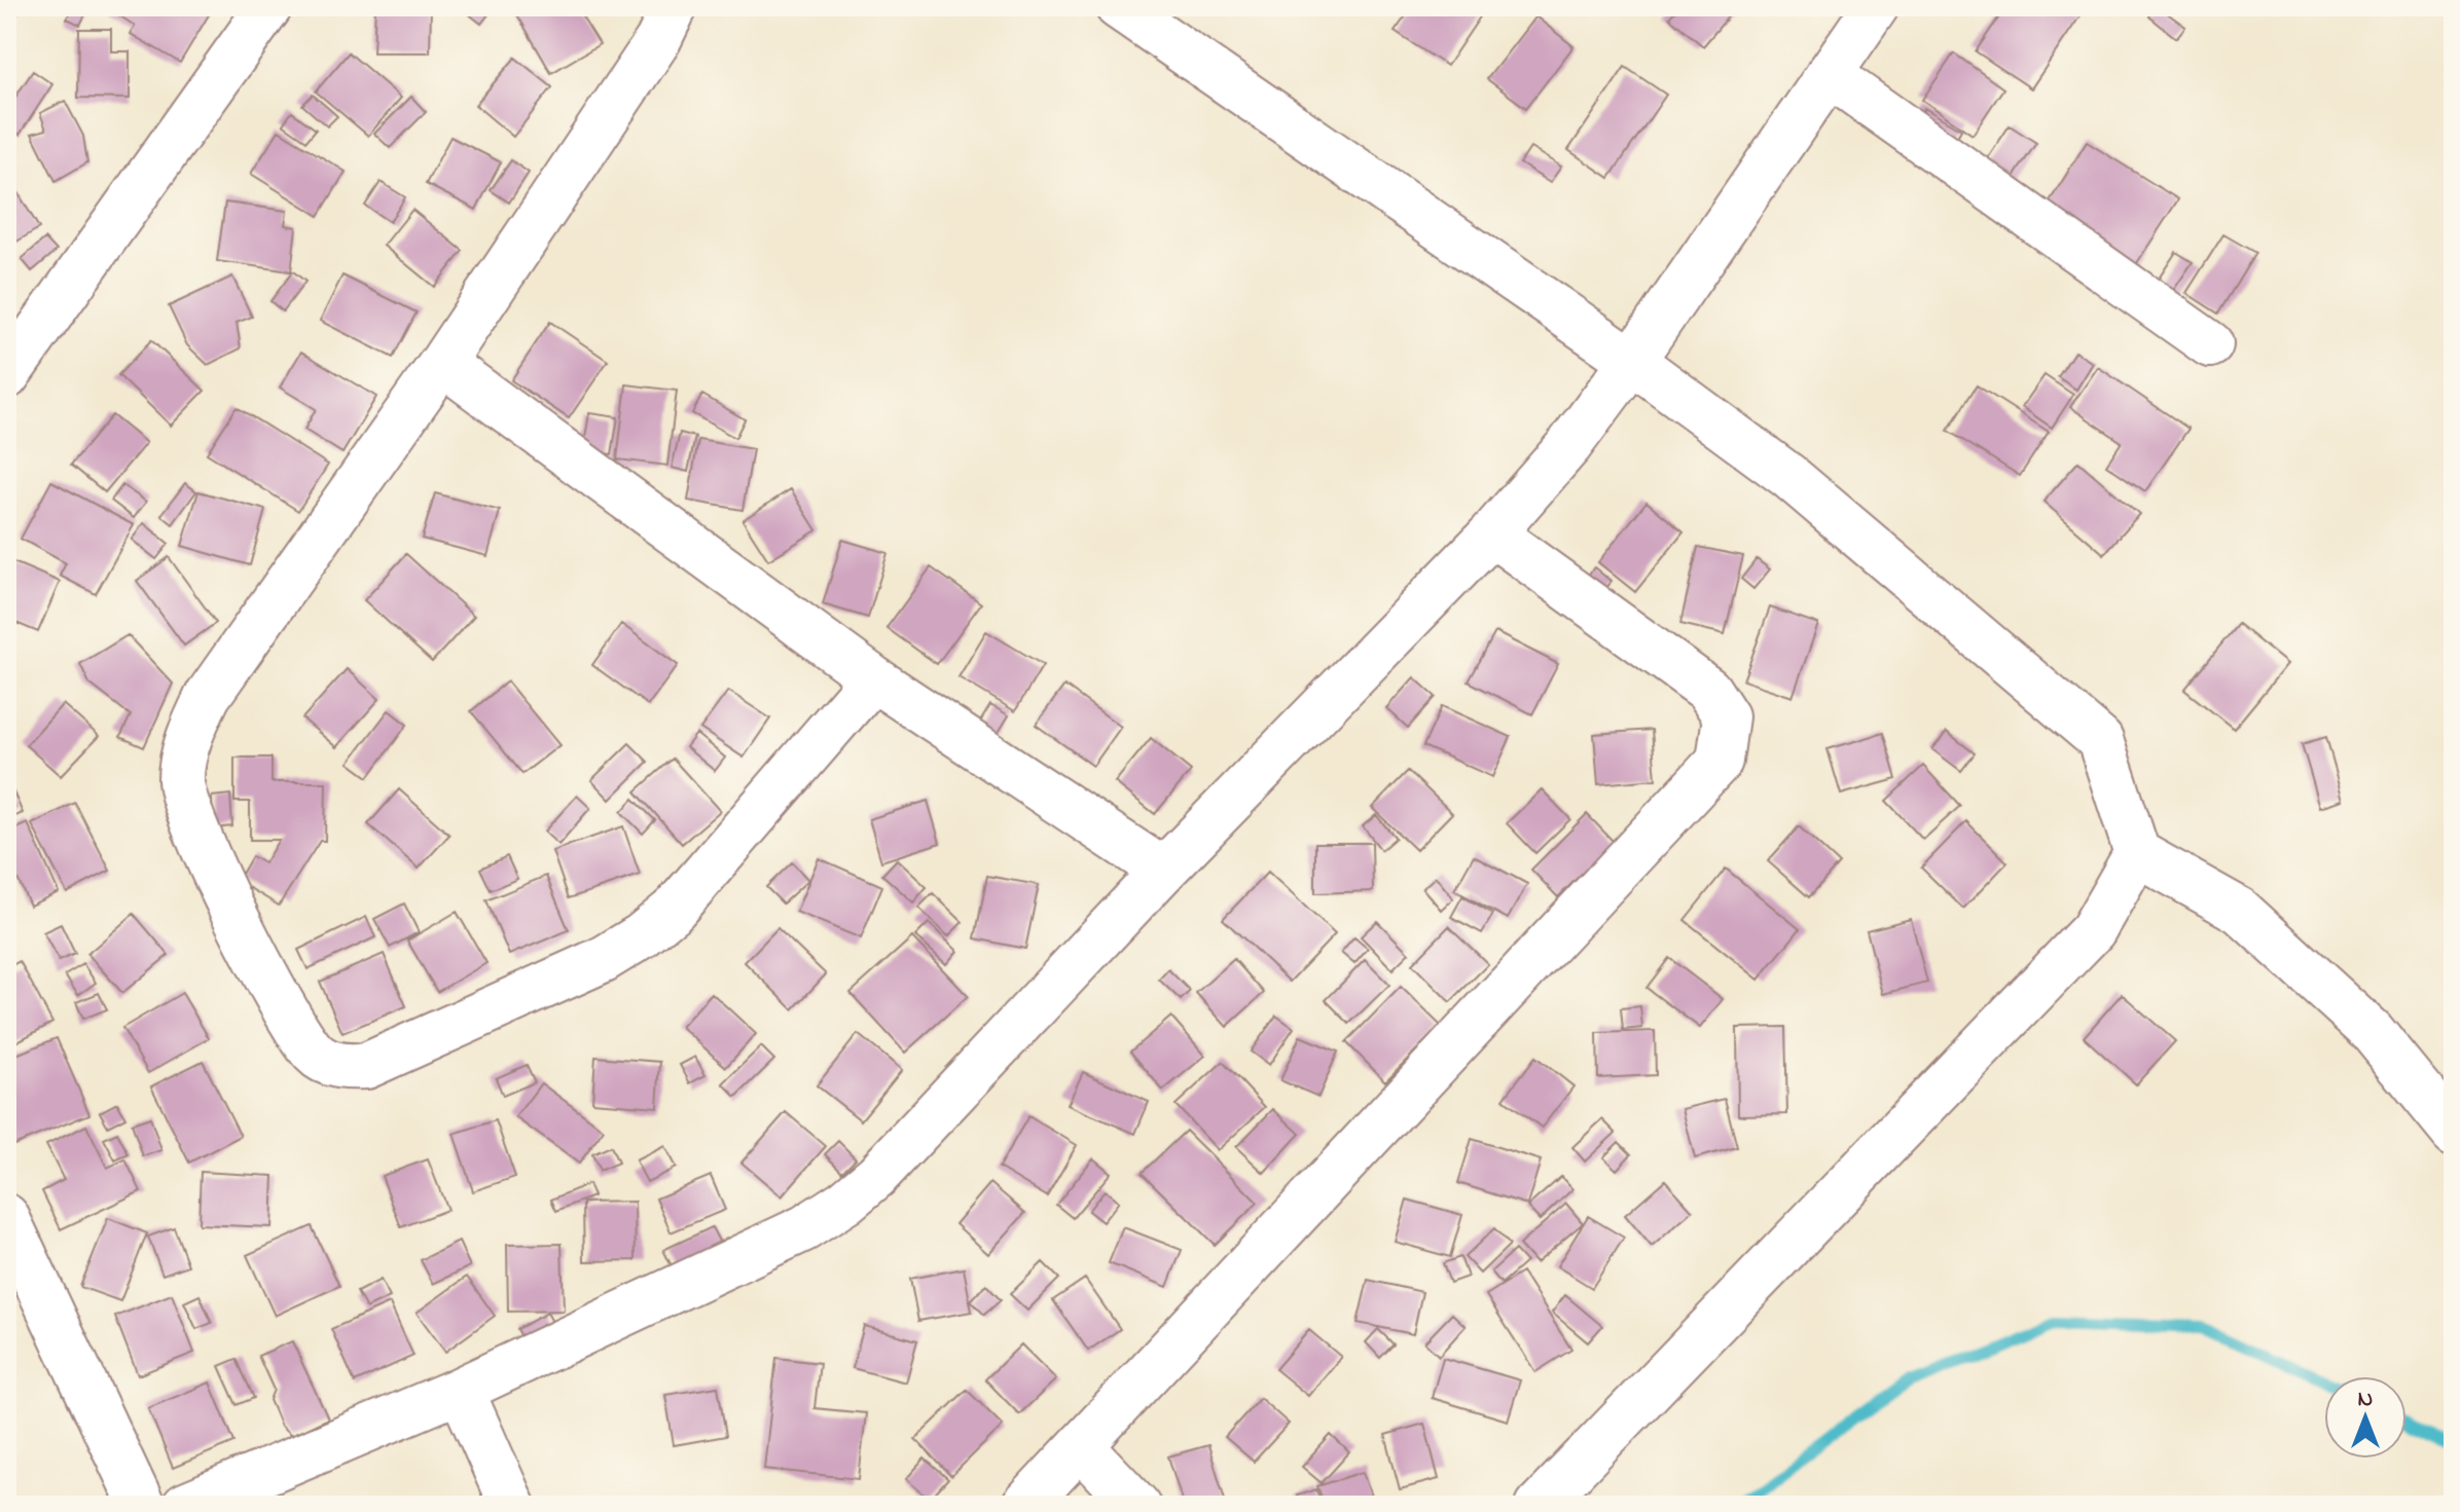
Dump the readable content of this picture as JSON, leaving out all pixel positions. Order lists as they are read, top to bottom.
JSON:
{
  "north": "top"
}
